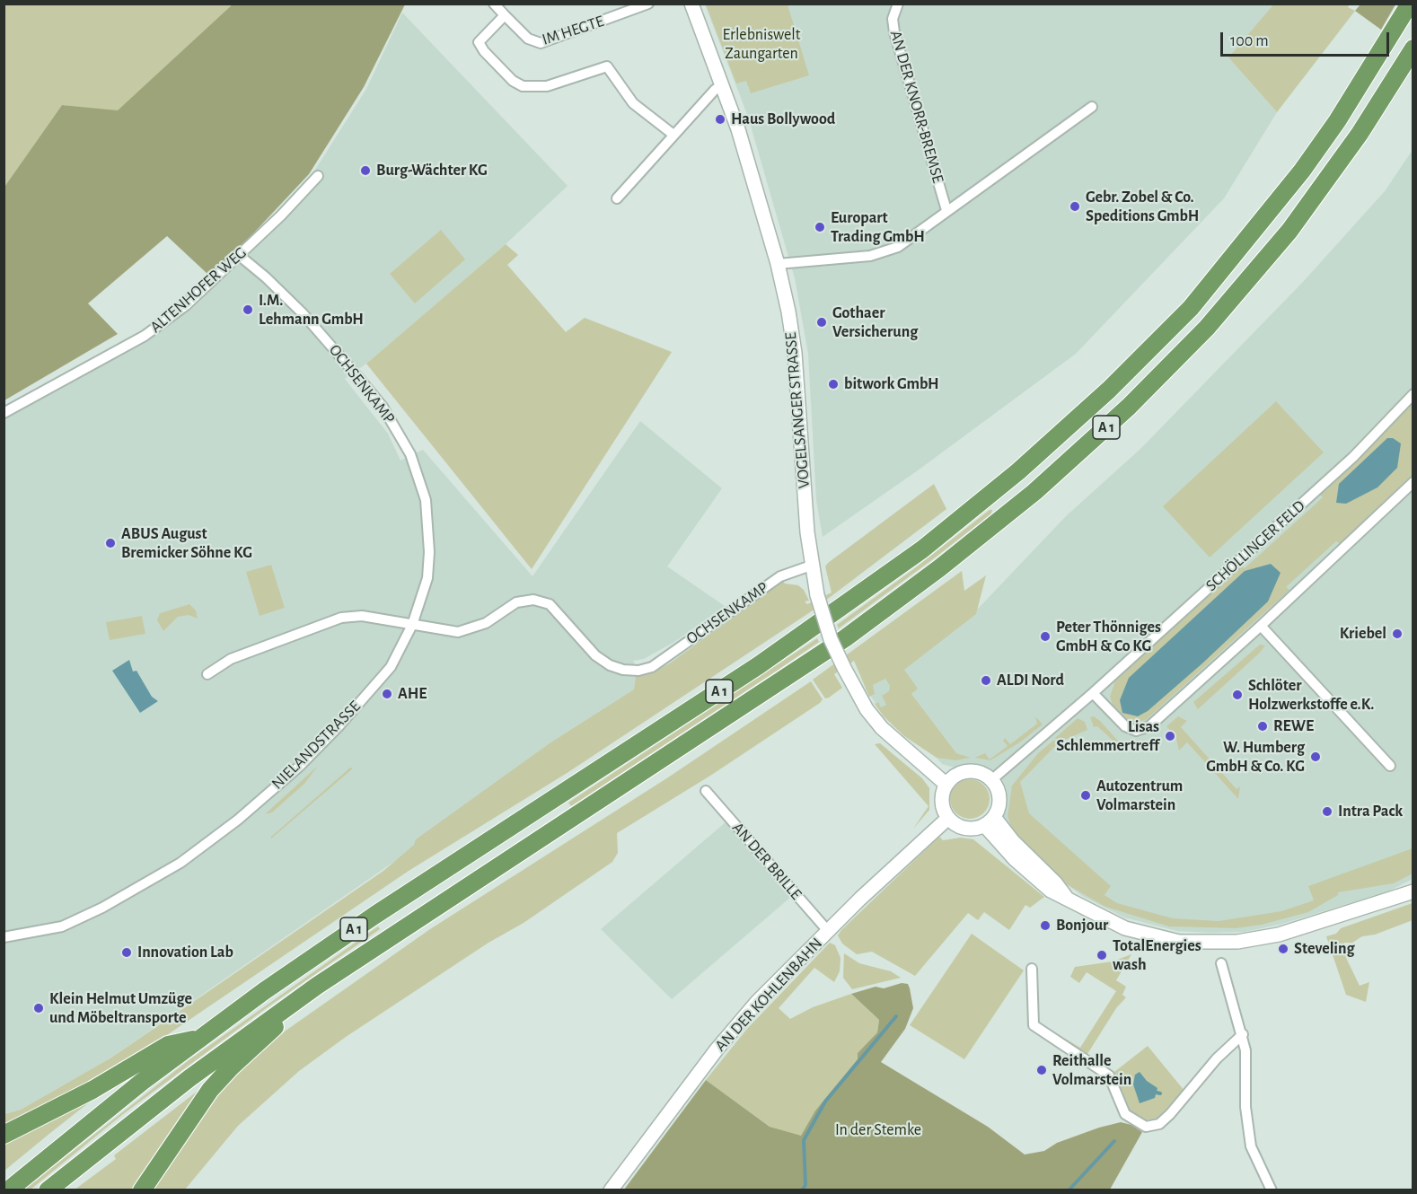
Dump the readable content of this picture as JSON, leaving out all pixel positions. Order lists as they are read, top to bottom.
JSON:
{
  "streets": {
    "highway": ["A 1"],
    "main road": ["VOGELSANGER STRASSE", "AN DER KOHLENBAHN"],
    "street": [
      "IM HEGTE",
      "AN DER KNORR-BREMSE",
      "ALTENHOFER WEG",
      "OCHSENKAMP",
      "SCHÖLLINGER FELD",
      "NIELANDSTRASSE",
      "AN DER BRILLE"
    ]
  },
  "crossings": [
    ["AN DER KNORR-BREMSE", "VOGELSANGER STRASSE"],
    ["ALTENHOFER WEG", "OCHSENKAMP"],
    ["OCHSENKAMP", "VOGELSANGER STRASSE"],
    ["OCHSENKAMP", "NIELANDSTRASSE"],
    ["VOGELSANGER STRASSE", "SCHÖLLINGER FELD"],
    ["VOGELSANGER STRASSE", "AN DER KOHLENBAHN"],
    ["SCHÖLLINGER FELD", "AN DER KOHLENBAHN"],
    ["AN DER BRILLE", "AN DER KOHLENBAHN"]
  ],
  "parks": ["Erlebniswelt Zaungarten", "In der Stemke"],
  "places": [
    "Haus Bollywood",
    "Burg-Wächter KG",
    "Gebr. Zobel & Co. Speditions GmbH",
    "Europart Trading GmbH",
    "I.M. Lehmann GmbH",
    "Gothaer Versicherung",
    "bitwork GmbH",
    "ABUS August Bremicker Söhne KG",
    "Kriebel",
    "Peter Thönniges GmbH & Co KG",
    "ALDI Nord",
    "AHE",
    "Schlöter Holzwerkstoffe e.K.",
    "REWE",
    "Lisas Schlemmertreff",
    "W. Humberg GmbH & Co. KG",
    "Autozentrum Volmarstein",
    "Intra Pack",
    "Bonjour",
    "Steveling",
    "Innovation Lab",
    "TotalEnergies wash",
    "Klein Helmut Umzüge und Möbeltransporte",
    "Reithalle Volmarstein"
  ],
  "scale_bar": "100 m"
}
